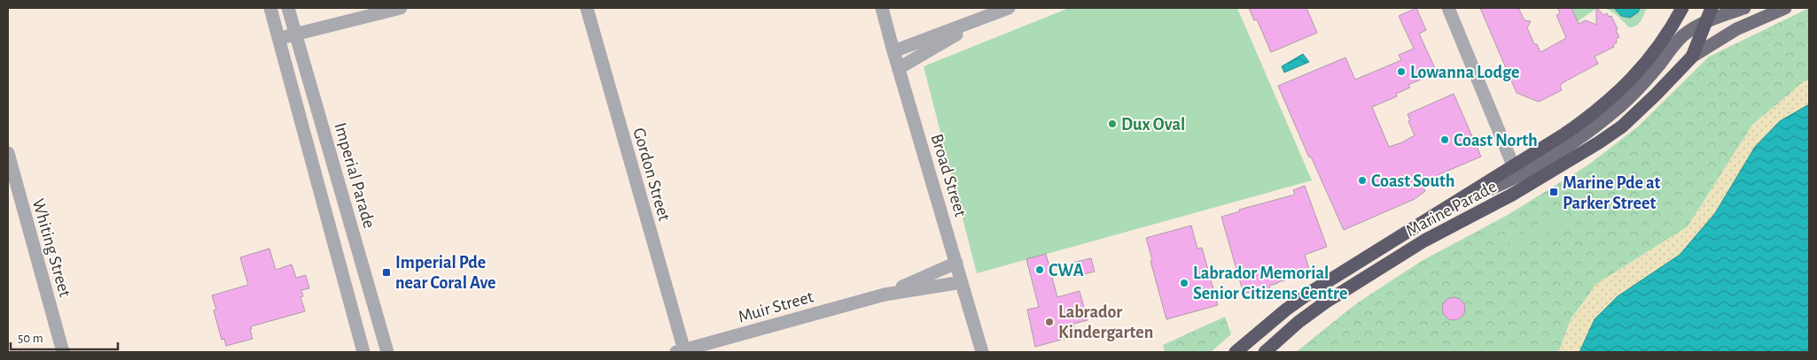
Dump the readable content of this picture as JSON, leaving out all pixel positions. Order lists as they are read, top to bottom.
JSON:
{
  "streets": {
    "highway": ["Marine Parade"],
    "street": [
      "Gordon Street",
      "Imperial Parade",
      "Broad Street",
      "Whiting Street",
      "Muir Street"
    ]
  },
  "crossings": [
    ["Gordon Street", "Muir Street"],
    ["Broad Street", "Muir Street"]
  ],
  "places": {
    "other": [
      "Lowanna Lodge",
      "Dux Oval",
      "Coast North",
      "Coast South",
      "CWA",
      "Labrador Memorial Senior Citizens Centre",
      "Labrador Kindergarten"
    ],
    "transit": ["Marine Pde at Parker Street", "Imperial Pde near Coral Ave"]
  },
  "scale_bar": "50 m"
}
